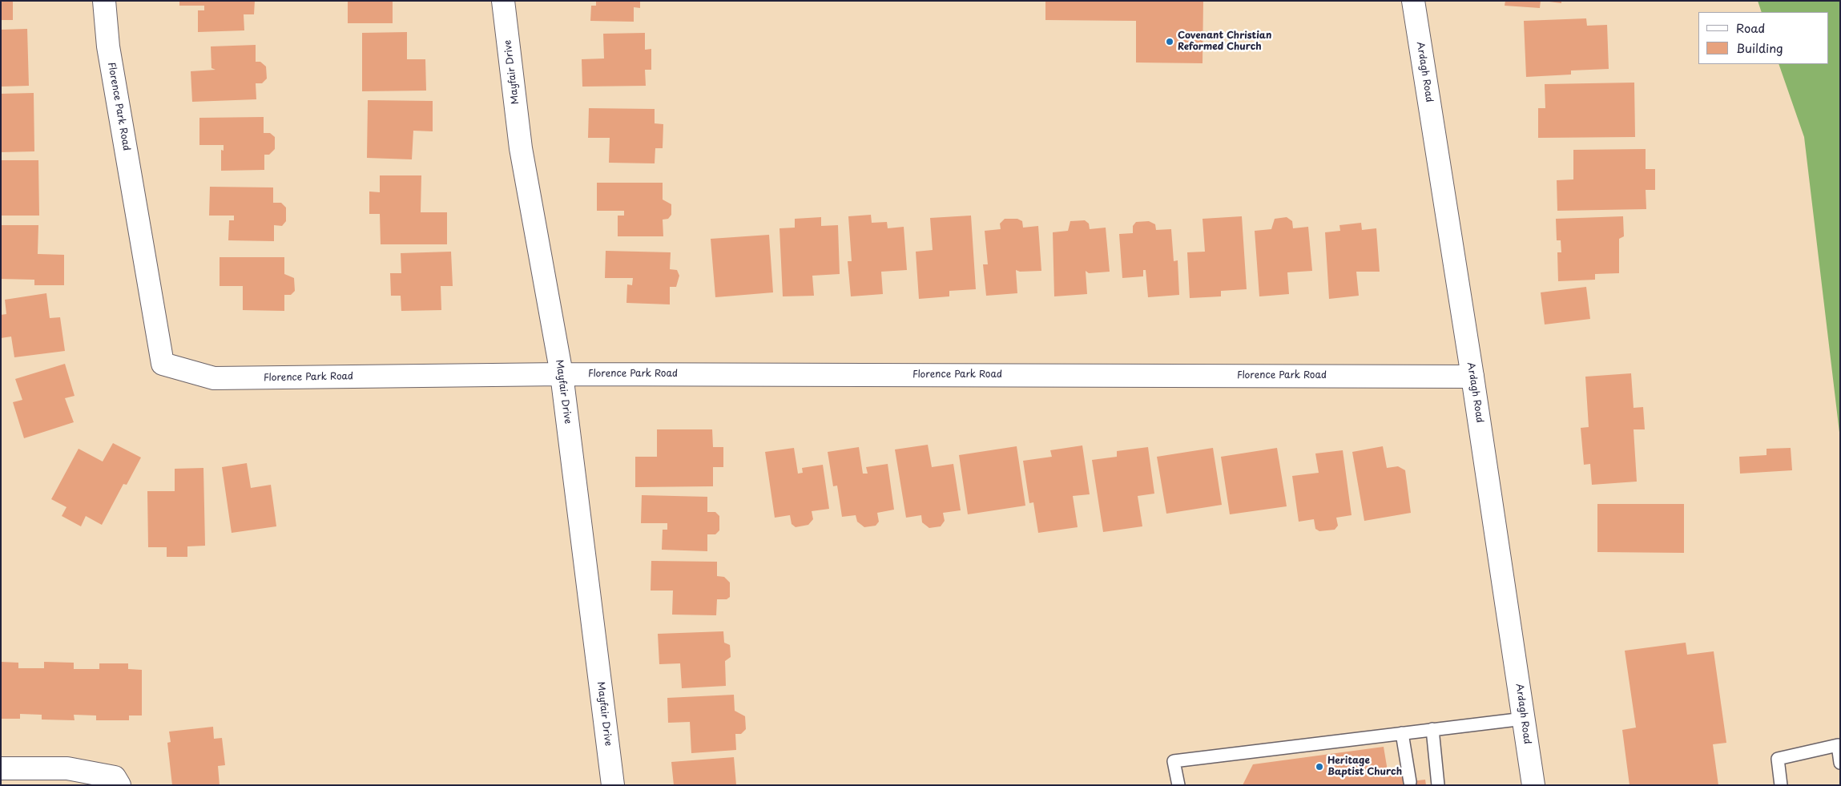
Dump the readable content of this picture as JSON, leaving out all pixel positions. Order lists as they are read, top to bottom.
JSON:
{
  "streets": {
    "street": ["Mayfair Drive", "Ardagh Road", "Florence Park Road"]
  },
  "crossings": [
    ["Mayfair Drive", "Florence Park Road"],
    ["Ardagh Road", "Florence Park Road"]
  ],
  "places": ["Covenant Christian Reformed Church", "Heritage Baptist Church"],
  "legend": ["Road", "Building"]
}
